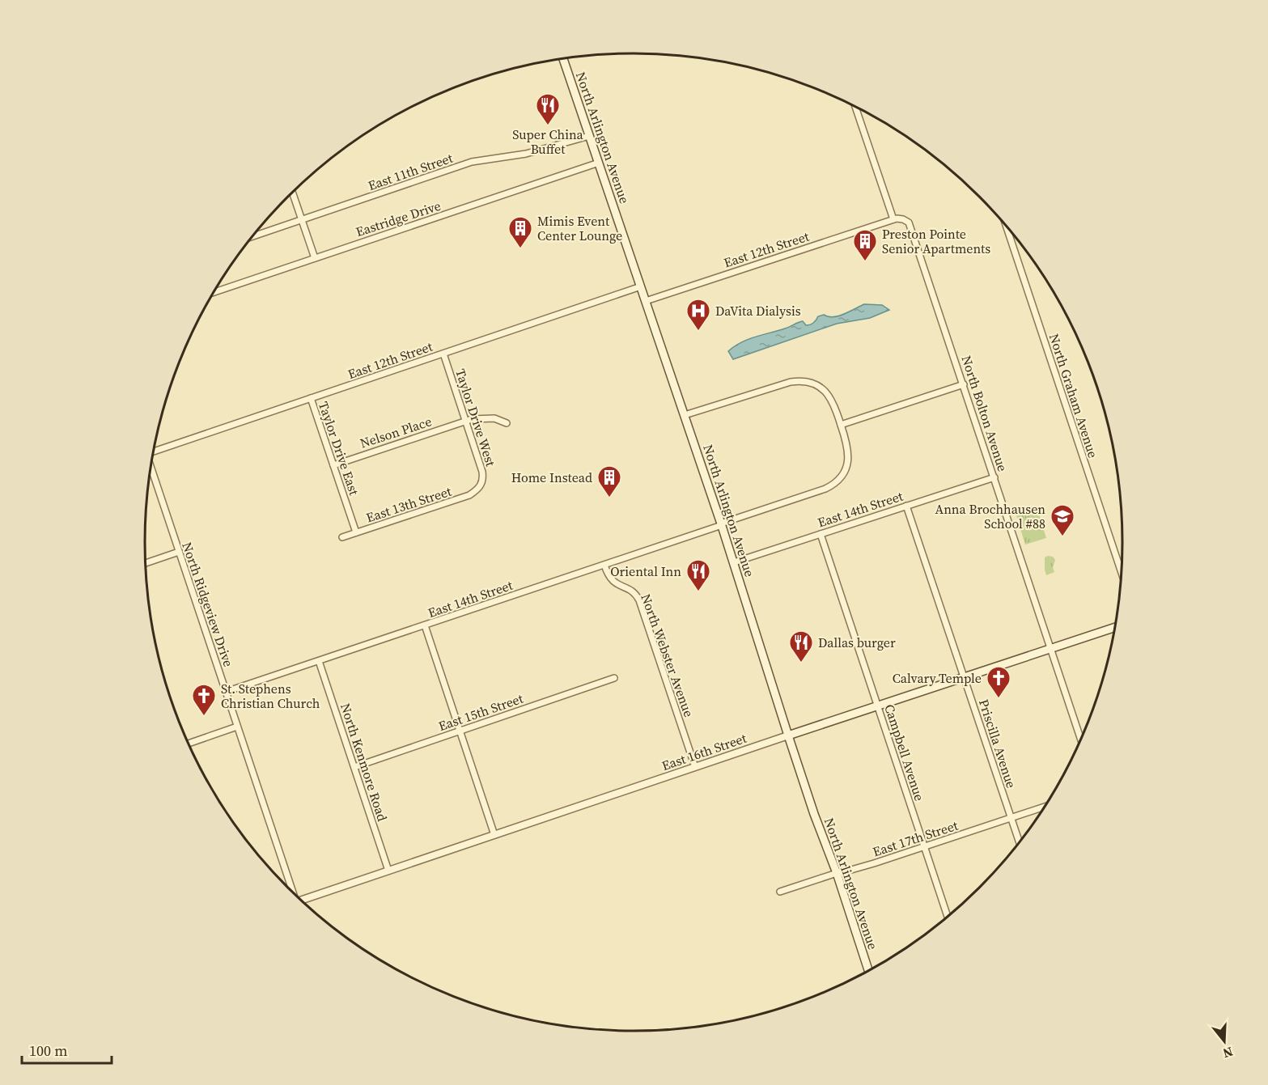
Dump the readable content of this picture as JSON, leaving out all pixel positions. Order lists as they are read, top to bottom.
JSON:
{
  "streets": {
    "main road": ["North Arlington Avenue", "East 16th Street"],
    "street": [
      "East 11th Street",
      "Eastridge Drive",
      "East 12th Street",
      "North Graham Avenue",
      "North Bolton Avenue",
      "Taylor Drive West",
      "Nelson Place",
      "Taylor Drive East",
      "East 13th Street",
      "East 14th Street",
      "North Ridgeview Drive",
      "North Webster Avenue",
      "East 15th Street",
      "Priscilla Avenue",
      "Campbell Avenue",
      "North Kenmore Road",
      "East 17th Street"
    ]
  },
  "crossings": [
    ["North Arlington Avenue", "East 11th Street"],
    ["North Arlington Avenue", "Eastridge Drive"],
    ["North Arlington Avenue", "East 12th Street"],
    ["North Arlington Avenue", "East 14th Street"],
    ["North Arlington Avenue", "East 16th Street"],
    ["North Arlington Avenue", "East 17th Street"],
    ["East 12th Street", "North Bolton Avenue"],
    ["East 12th Street", "Taylor Drive West"],
    ["East 12th Street", "Taylor Drive East"],
    ["North Bolton Avenue", "East 14th Street"],
    ["North Bolton Avenue", "East 16th Street"],
    ["Taylor Drive West", "Nelson Place"],
    ["Taylor Drive West", "East 13th Street"],
    ["Nelson Place", "Taylor Drive East"],
    ["Taylor Drive East", "East 13th Street"],
    ["East 14th Street", "North Ridgeview Drive"],
    ["East 14th Street", "North Webster Avenue"],
    ["East 14th Street", "Priscilla Avenue"],
    ["East 14th Street", "Campbell Avenue"],
    ["East 14th Street", "North Kenmore Road"],
    ["North Webster Avenue", "East 16th Street"],
    ["East 15th Street", "North Kenmore Road"],
    ["Priscilla Avenue", "East 16th Street"],
    ["Priscilla Avenue", "East 17th Street"],
    ["East 16th Street", "Campbell Avenue"],
    ["East 16th Street", "North Kenmore Road"],
    ["Campbell Avenue", "East 17th Street"]
  ],
  "places": {
    "restaurant": ["Super China Buffet", "Oriental Inn", "Dallas burger"],
    "building": ["Mimis Event Center Lounge", "Preston Pointe Senior Apartments", "Home Instead"],
    "hospital": ["DaVita Dialysis"],
    "school or university": ["Anna Brochhausen School #88"],
    "church": ["Calvary Temple", "St. Stephens Christian Church"]
  },
  "scale_bar": "100 m",
  "north": "bottom"
}
